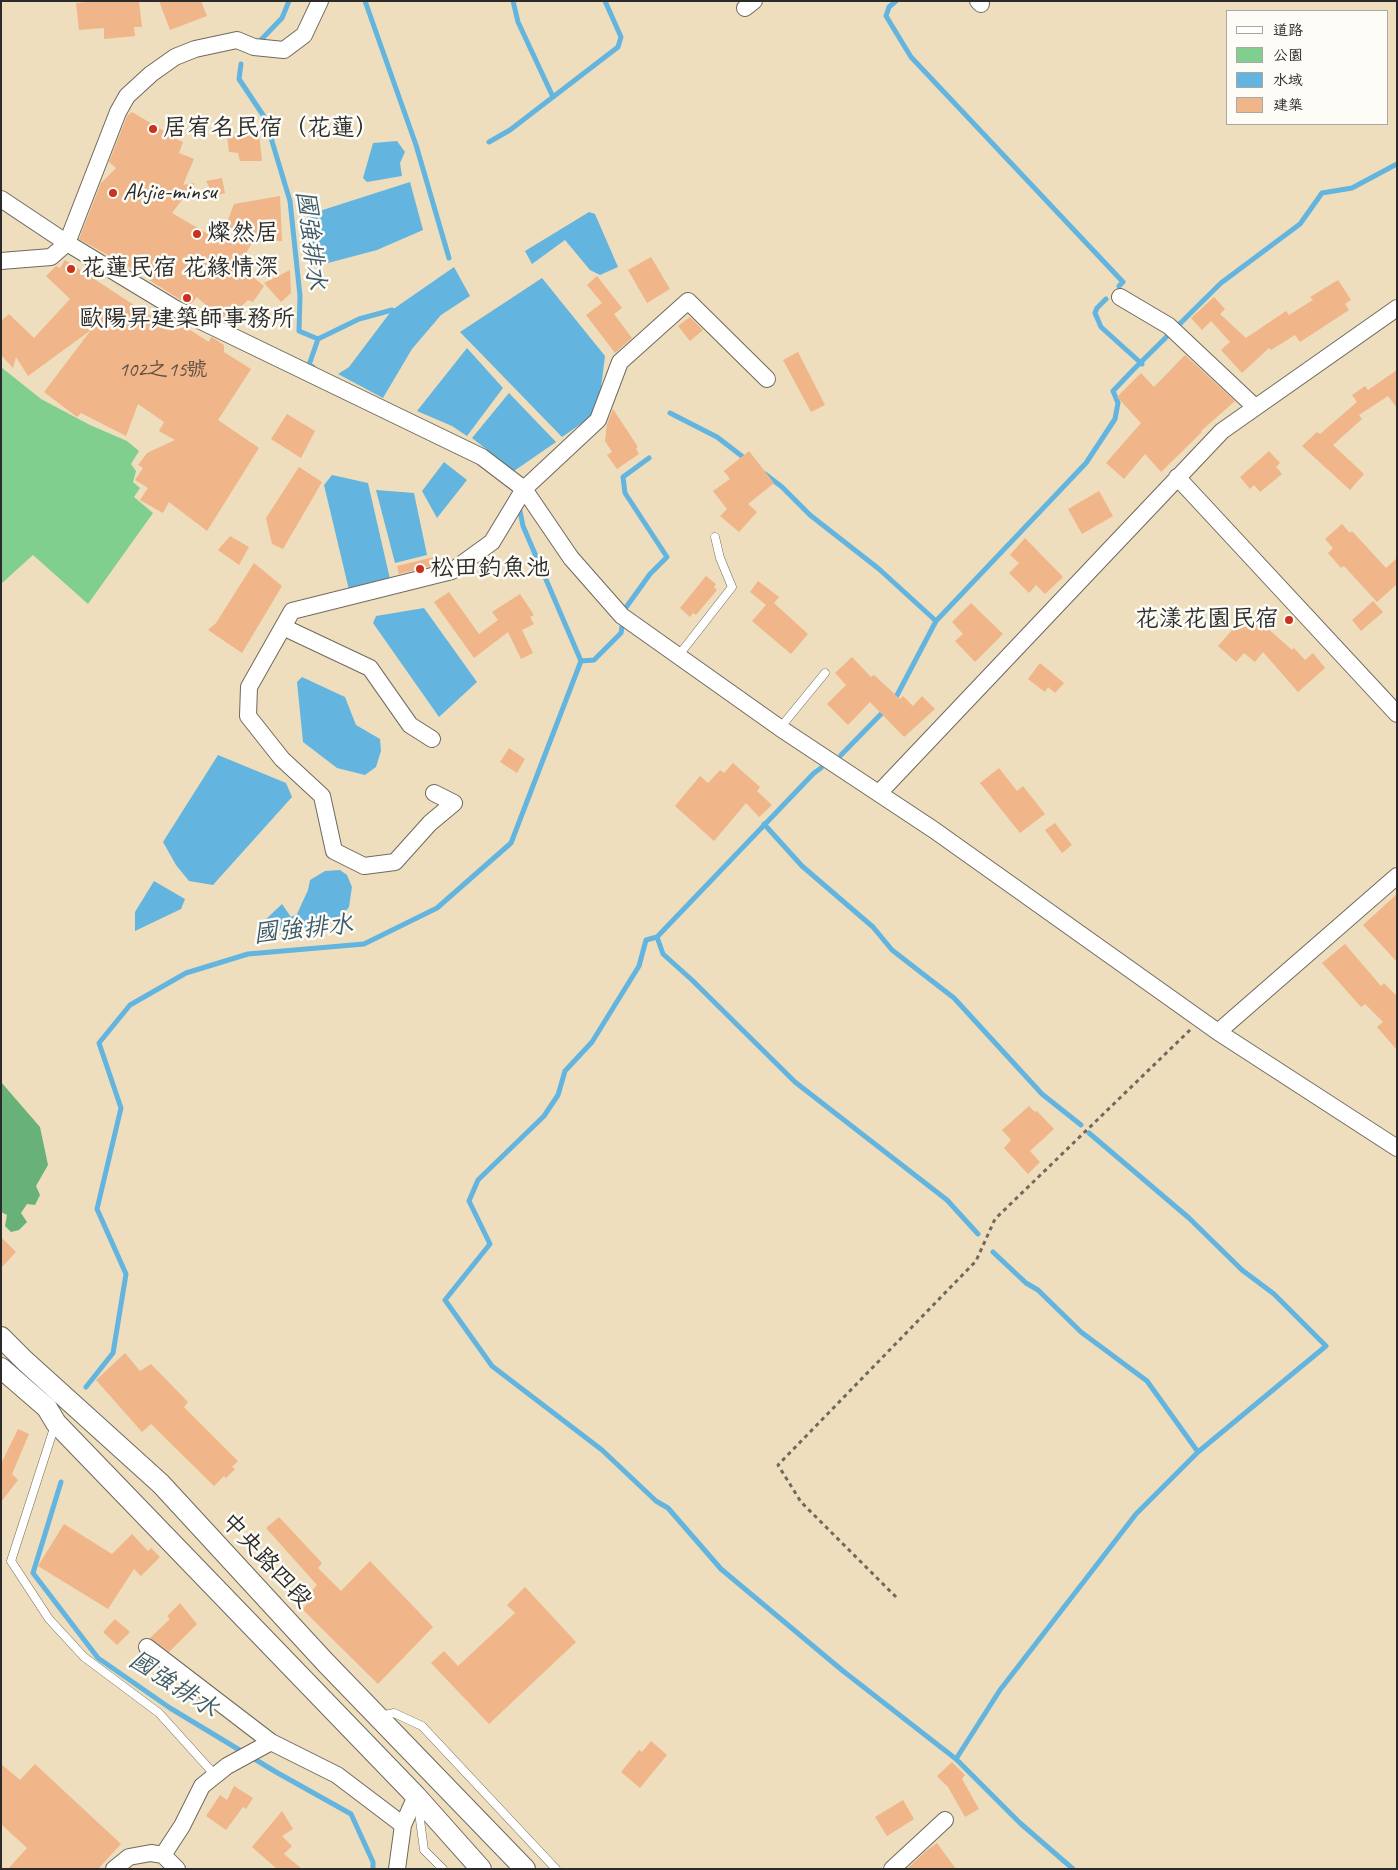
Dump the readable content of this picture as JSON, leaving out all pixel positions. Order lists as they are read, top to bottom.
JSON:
{
  "streets": {
    "street": ["中央路四段"]
  },
  "water": ["國強排水"],
  "places": [
    "居宥名民宿（花蓮）",
    "Ahjie-minsu",
    "燦然居",
    "花蓮民宿 花緣情深",
    "歐陽昇建築師事務所",
    "松田釣魚池",
    "花漾花園民宿"
  ],
  "house_numbers": ["102之15號"],
  "legend": [
    "道路",
    "公園",
    "水域",
    "建築"
  ]
}
